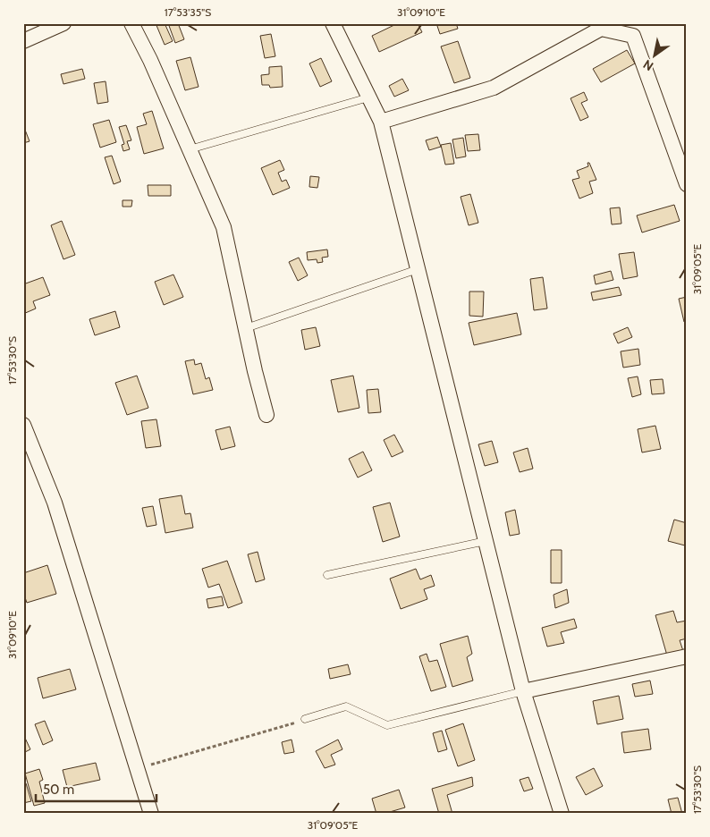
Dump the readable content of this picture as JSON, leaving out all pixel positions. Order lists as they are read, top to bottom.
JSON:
{
  "scale_bar": "50 m",
  "north": "bottom left",
  "coordinates": [
    "17°53'35\"S",
    "31°09'10\"E",
    "31°09'05\"E",
    "17°53'30\"S"
  ]
}
